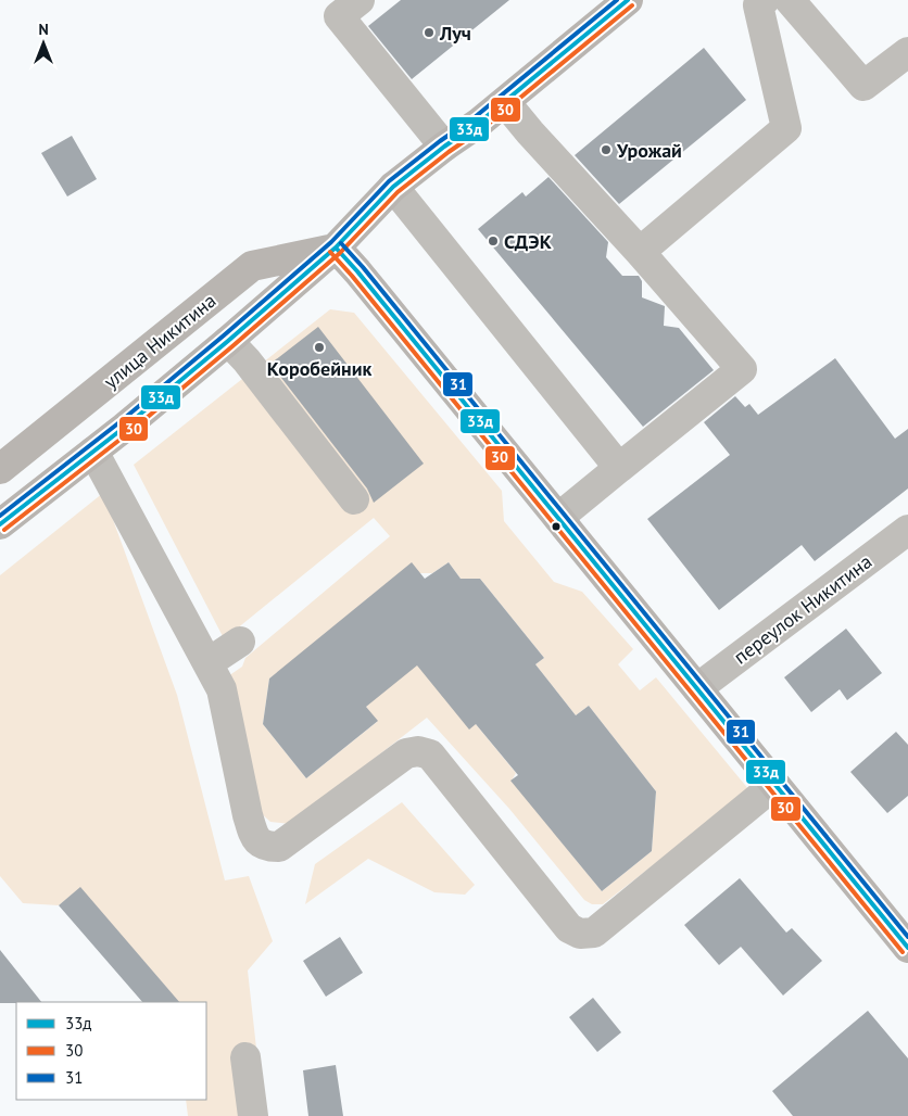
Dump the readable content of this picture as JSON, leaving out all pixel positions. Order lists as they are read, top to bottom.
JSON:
{
  "streets": {
    "main road": ["улица Никитина"],
    "street": ["переулок Никитина"]
  },
  "places": [
    "Луч",
    "Урожай",
    "СДЭК",
    "Коробейник"
  ],
  "lines": ["transit line 33д", "transit line 31", "transit line 30"],
  "legend": ["33д", "30", "31"],
  "north": "top"
}
